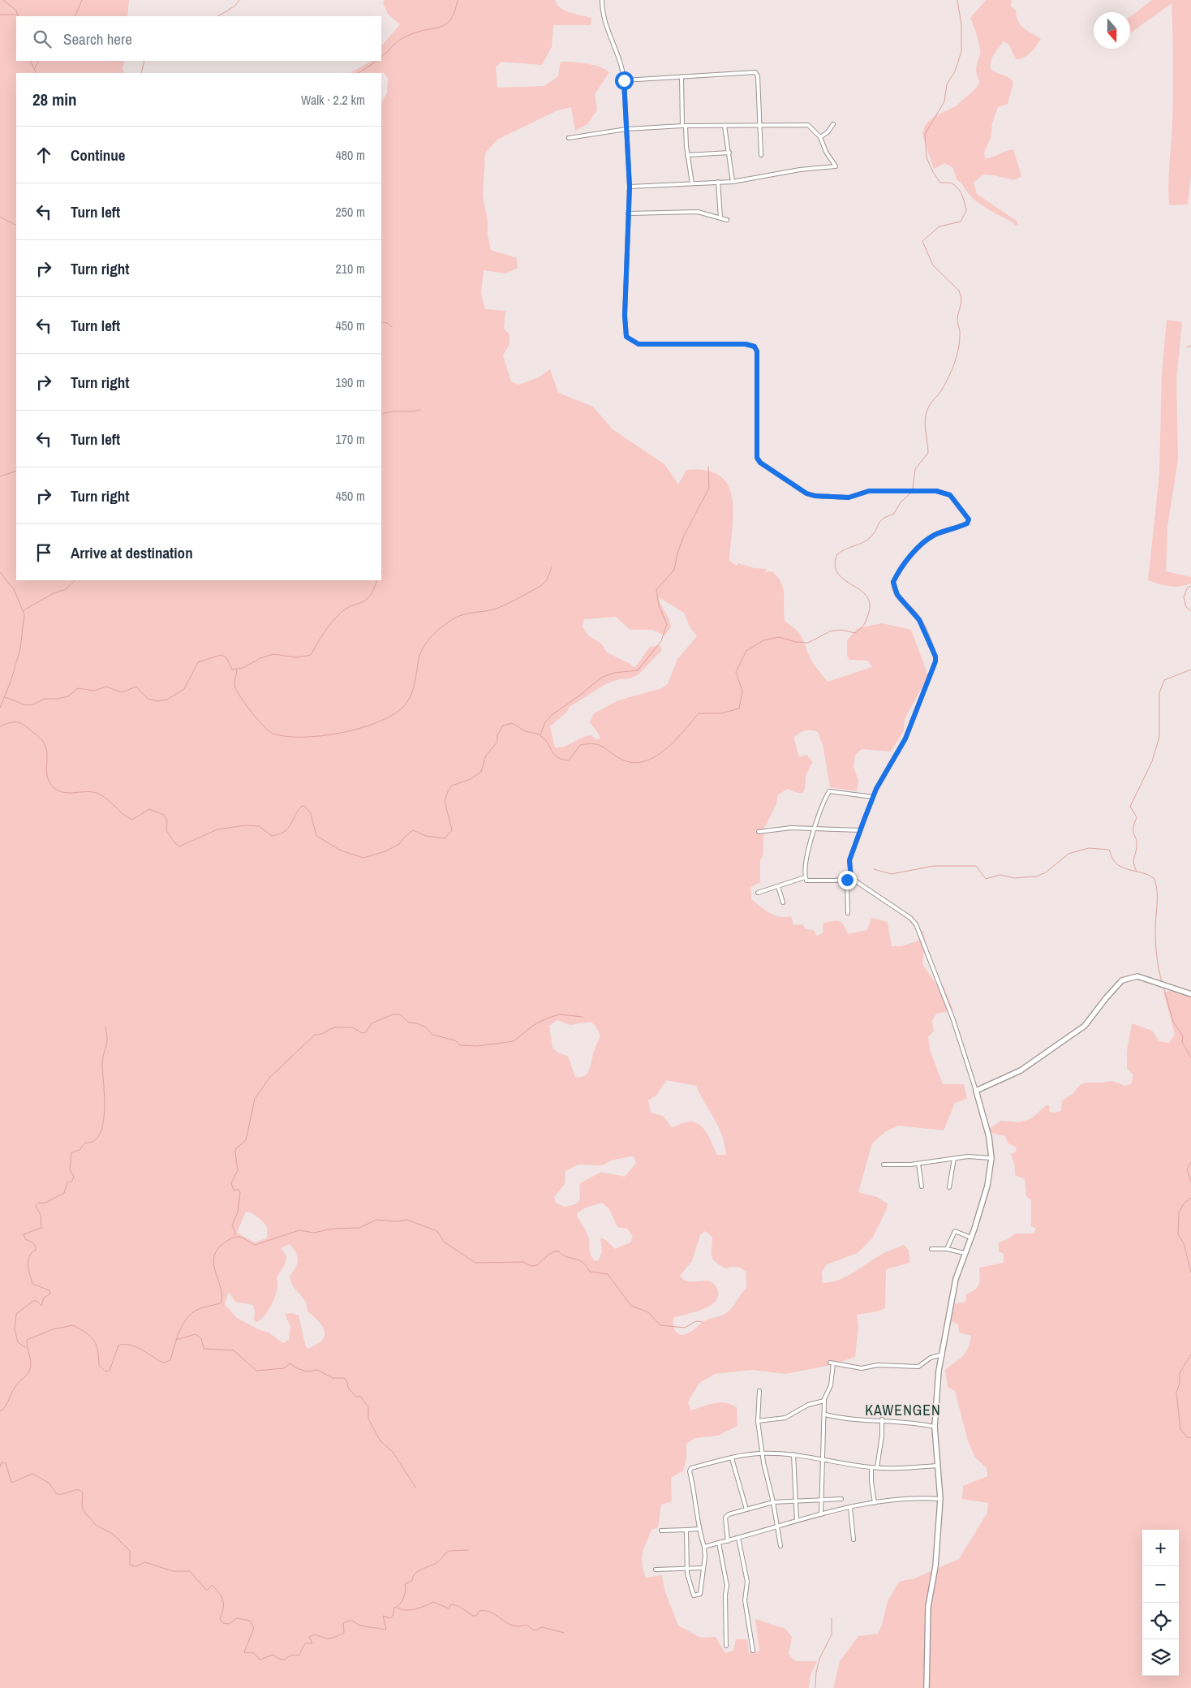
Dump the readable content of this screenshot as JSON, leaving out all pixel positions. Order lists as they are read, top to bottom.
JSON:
{
  "districts": ["KAWENGEN"],
  "north": "bottom",
  "page": {
    "search": "Search here",
    "heading": ["28 min", "Walk · 2.2 km"],
    "list": [
      ["Continue", "480 m"],
      ["Turn left", "250 m"],
      ["Turn right", "210 m"],
      ["Turn left", "450 m"],
      ["Turn right", "190 m"],
      ["Turn left", "170 m"],
      ["Turn right", "450 m"],
      "Arrive at destination"
    ],
    "map_buttons": ["+", "−"]
  }
}
